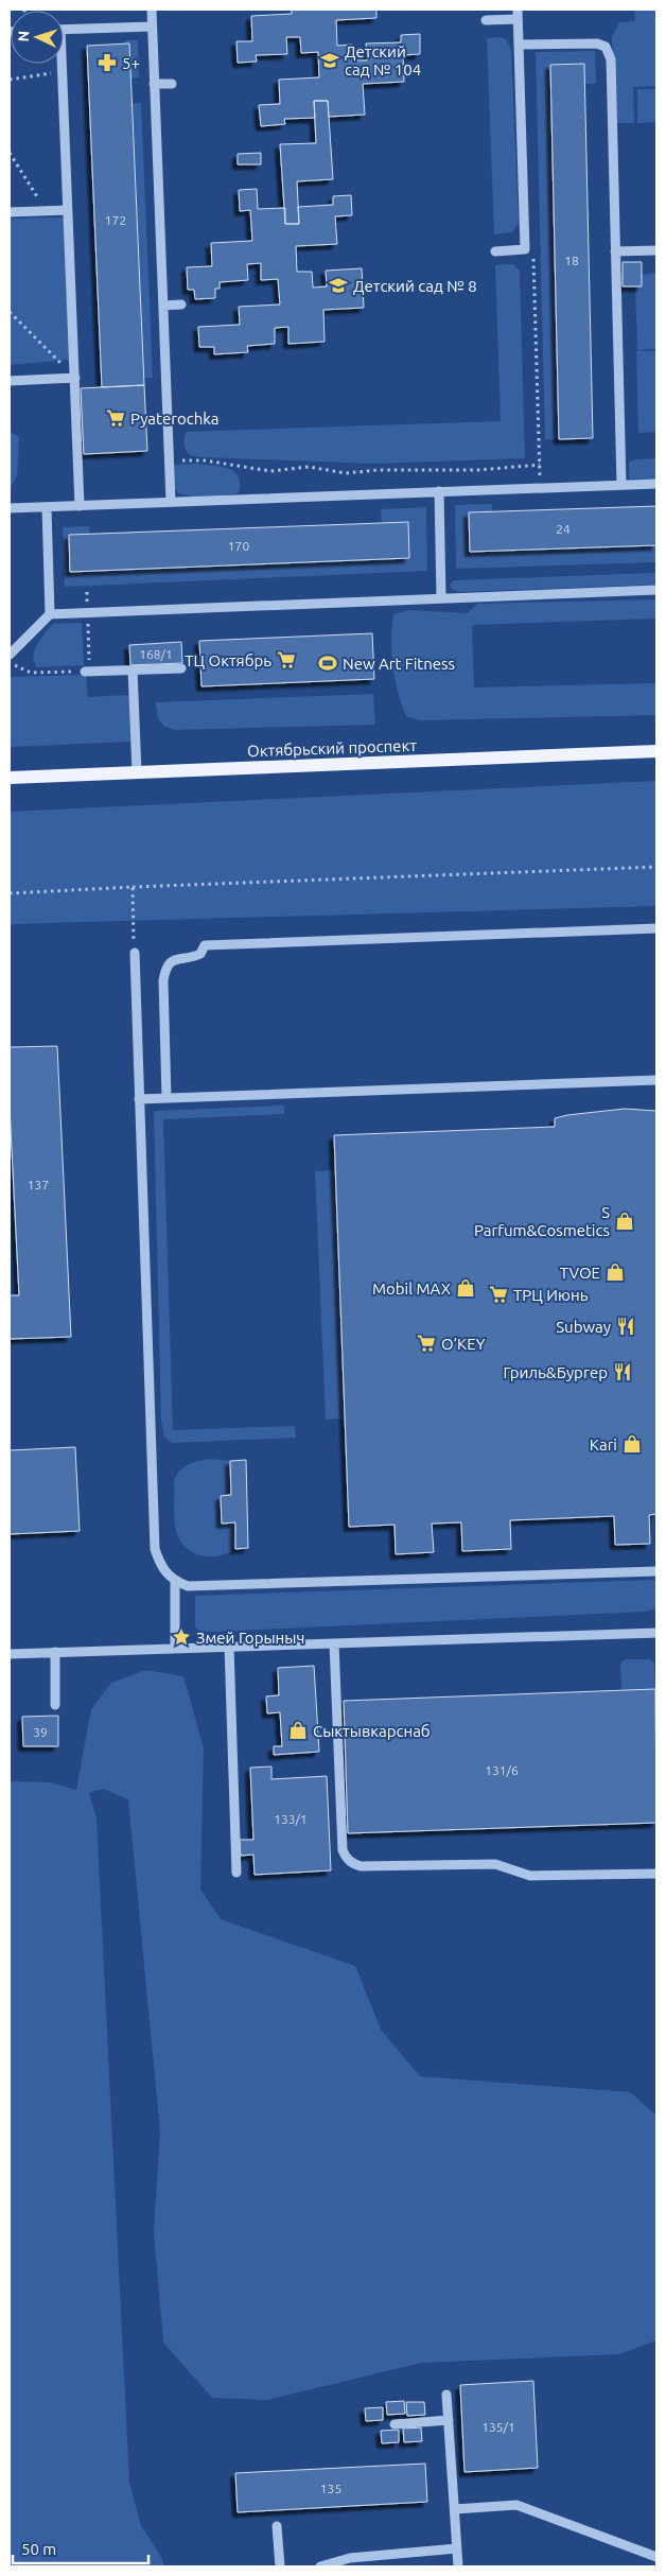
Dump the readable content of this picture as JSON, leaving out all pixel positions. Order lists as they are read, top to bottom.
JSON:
{
  "streets": {
    "main road": ["Октябрьский проспект"]
  },
  "places": {
    "school or university": ["Детский сад № 104", "Детский сад № 8"],
    "pharmacy": ["5+"],
    "supermarket": [
      "Pyaterochka",
      "ТЦ Октябрь",
      "ТРЦ Июнь",
      "O’KEY"
    ],
    "sports": ["New Art Fitness"],
    "shop": [
      "S Parfum&Cosmetics",
      "TVOE",
      "Mobil MAX",
      "Kari",
      "Сыктывкарснаб"
    ],
    "restaurant": ["Subway", "Гриль&Бургер"],
    "place": ["Змей Горыныч"]
  },
  "house_numbers": [
    "172",
    "18",
    "24",
    "170",
    "168/1",
    "137",
    "39",
    "131/6",
    "133/1",
    "135/1",
    "135"
  ],
  "scale_bar": "50 m",
  "north": "left"
}
